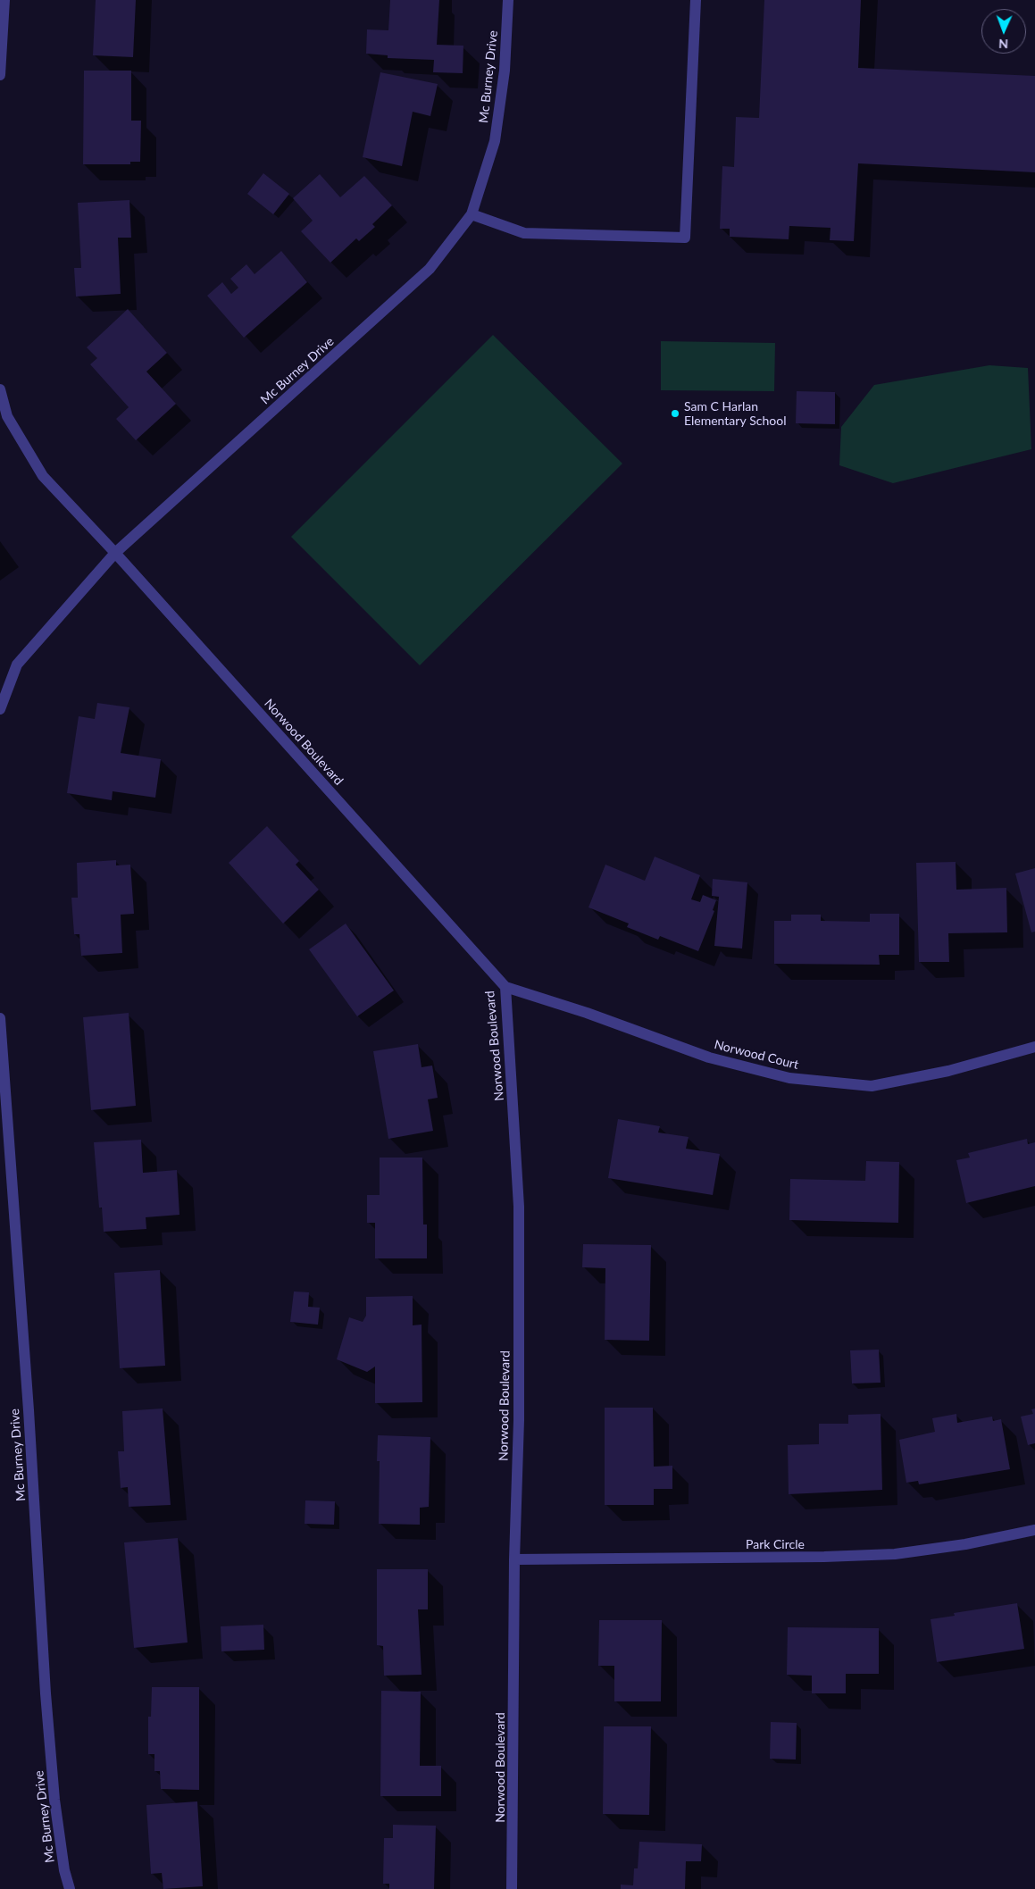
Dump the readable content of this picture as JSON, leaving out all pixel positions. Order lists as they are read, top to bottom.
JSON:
{
  "streets": {
    "street": [
      "Mc Burney Drive",
      "Norwood Boulevard",
      "Norwood Court",
      "Park Circle"
    ]
  },
  "crossings": [
    ["Mc Burney Drive", "Norwood Boulevard"],
    ["Norwood Boulevard", "Norwood Court"],
    ["Norwood Boulevard", "Park Circle"]
  ],
  "places": ["Sam C Harlan Elementary School"],
  "north": "bottom"
}
